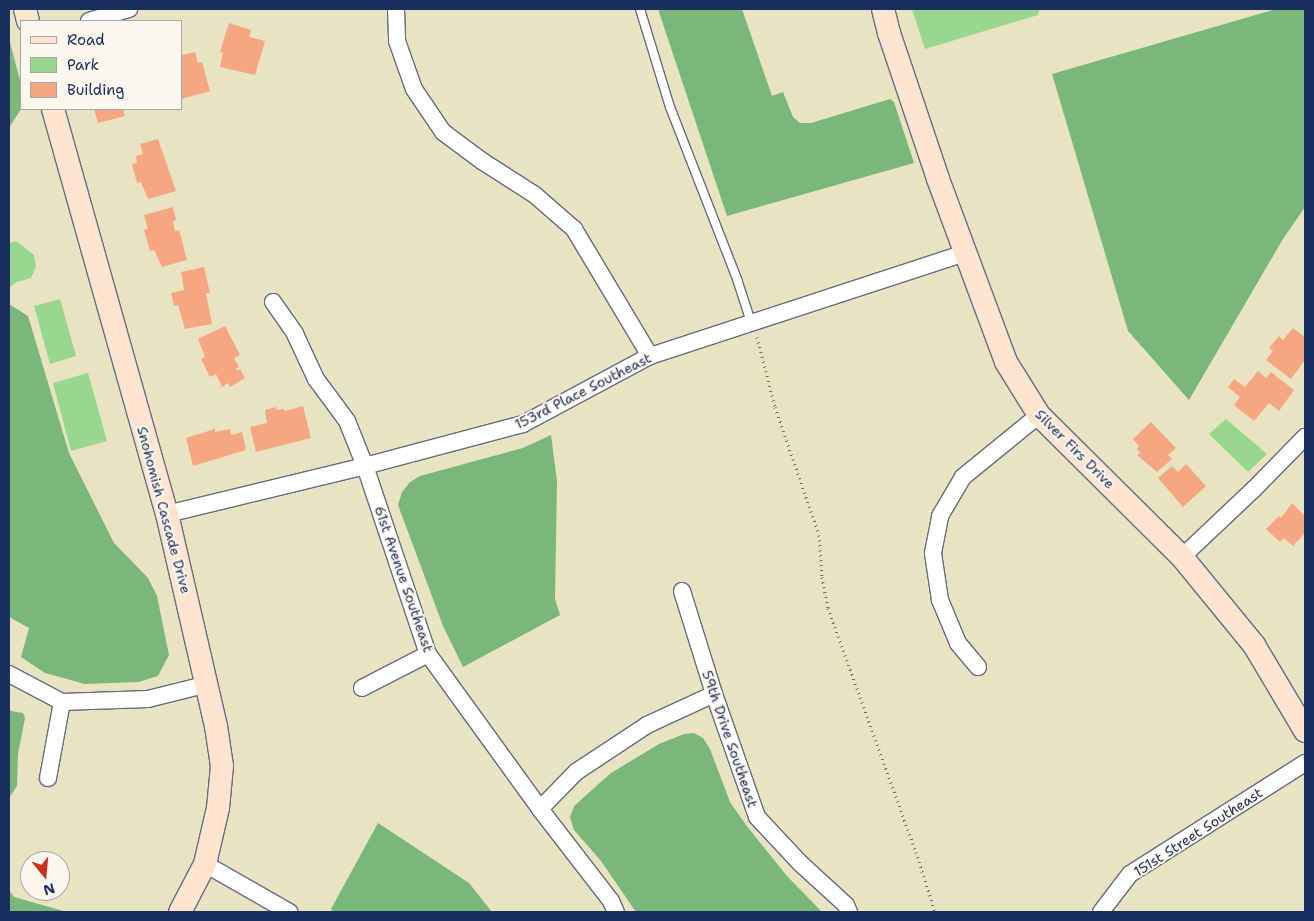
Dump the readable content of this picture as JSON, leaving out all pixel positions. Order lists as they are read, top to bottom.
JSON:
{
  "streets": {
    "street": [
      "153rd Place Southeast",
      "Silver Firs Drive",
      "Snohomish Cascade Drive",
      "61st Avenue Southeast",
      "59th Drive Southeast",
      "151st Street Southeast"
    ]
  },
  "crossings": [
    ["153rd Place Southeast", "Silver Firs Drive"],
    ["153rd Place Southeast", "Snohomish Cascade Drive"],
    ["153rd Place Southeast", "61st Avenue Southeast"]
  ],
  "legend": ["Road", "Park", "Building"],
  "north": "bottom"
}
